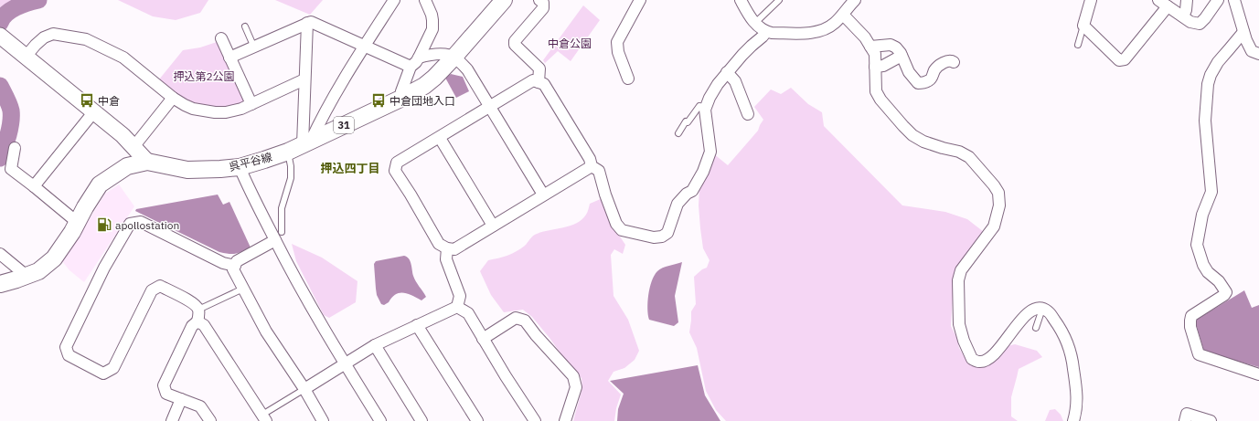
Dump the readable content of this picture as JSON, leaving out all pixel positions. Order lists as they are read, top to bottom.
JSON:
{
  "streets": {
    "main road": ["31", "呉平谷線"]
  },
  "districts": ["押込四丁目"],
  "parks": ["中倉公園", "押込第2公園"],
  "places": {
    "bus stop": ["中倉", "中倉団地入口"],
    "fuel station": ["apollostation"]
  }
}
